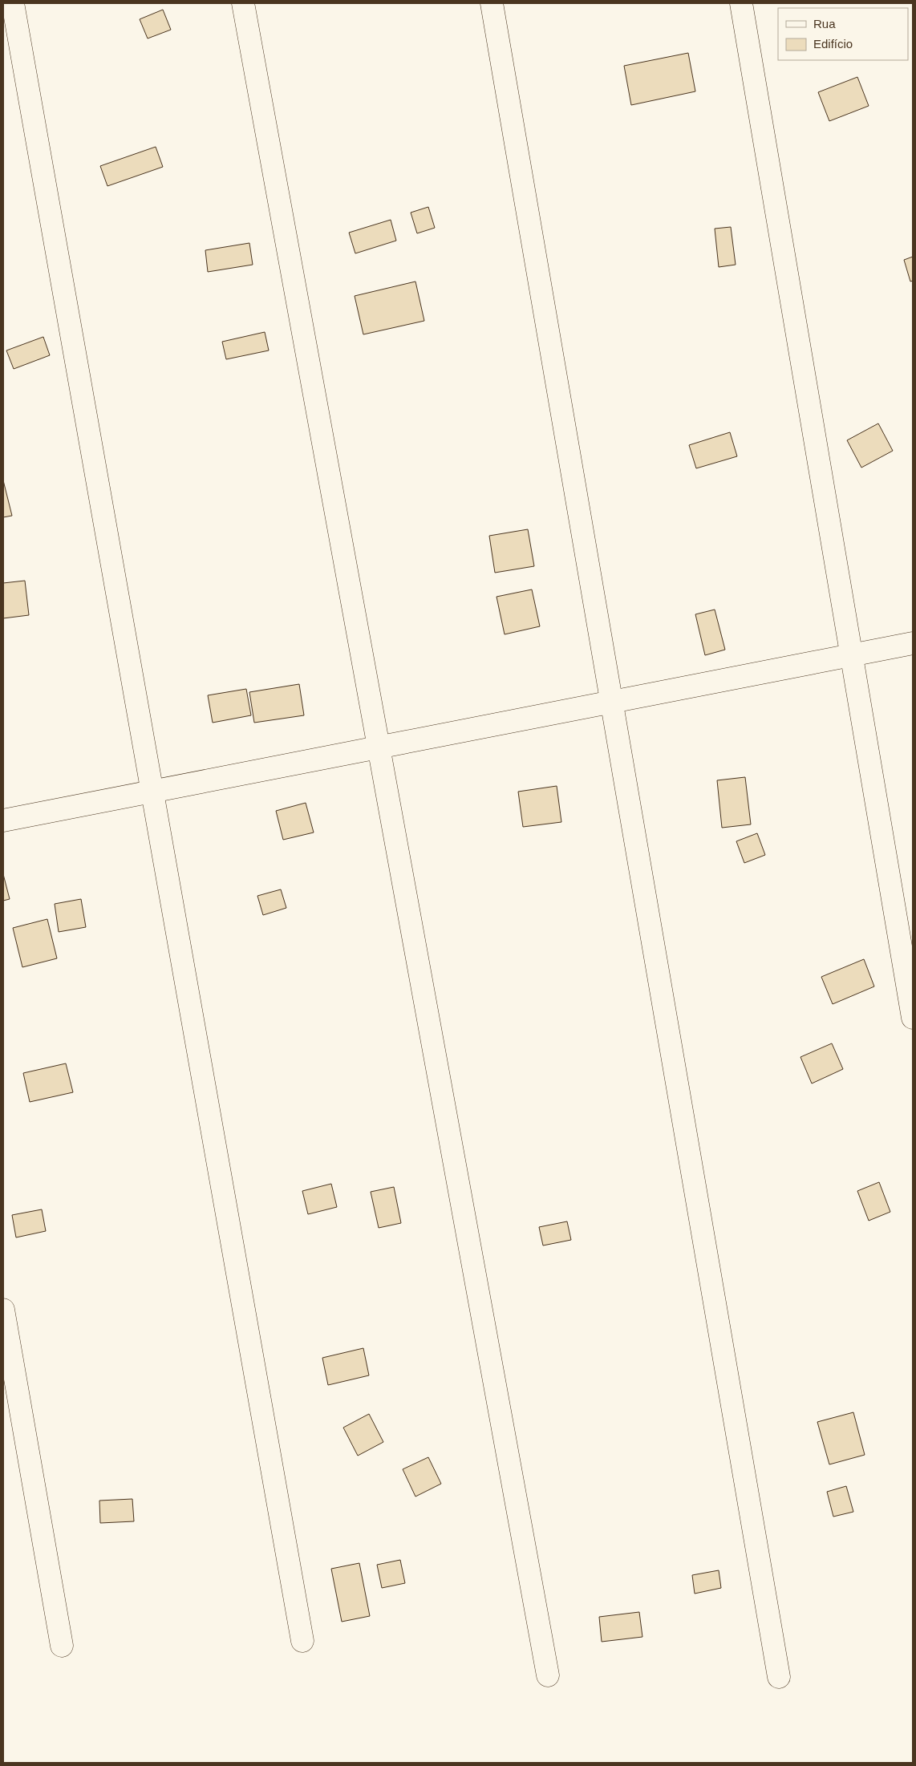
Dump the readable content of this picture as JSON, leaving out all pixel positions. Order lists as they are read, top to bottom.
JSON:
{
  "legend": ["Rua", "Edifício"]
}
